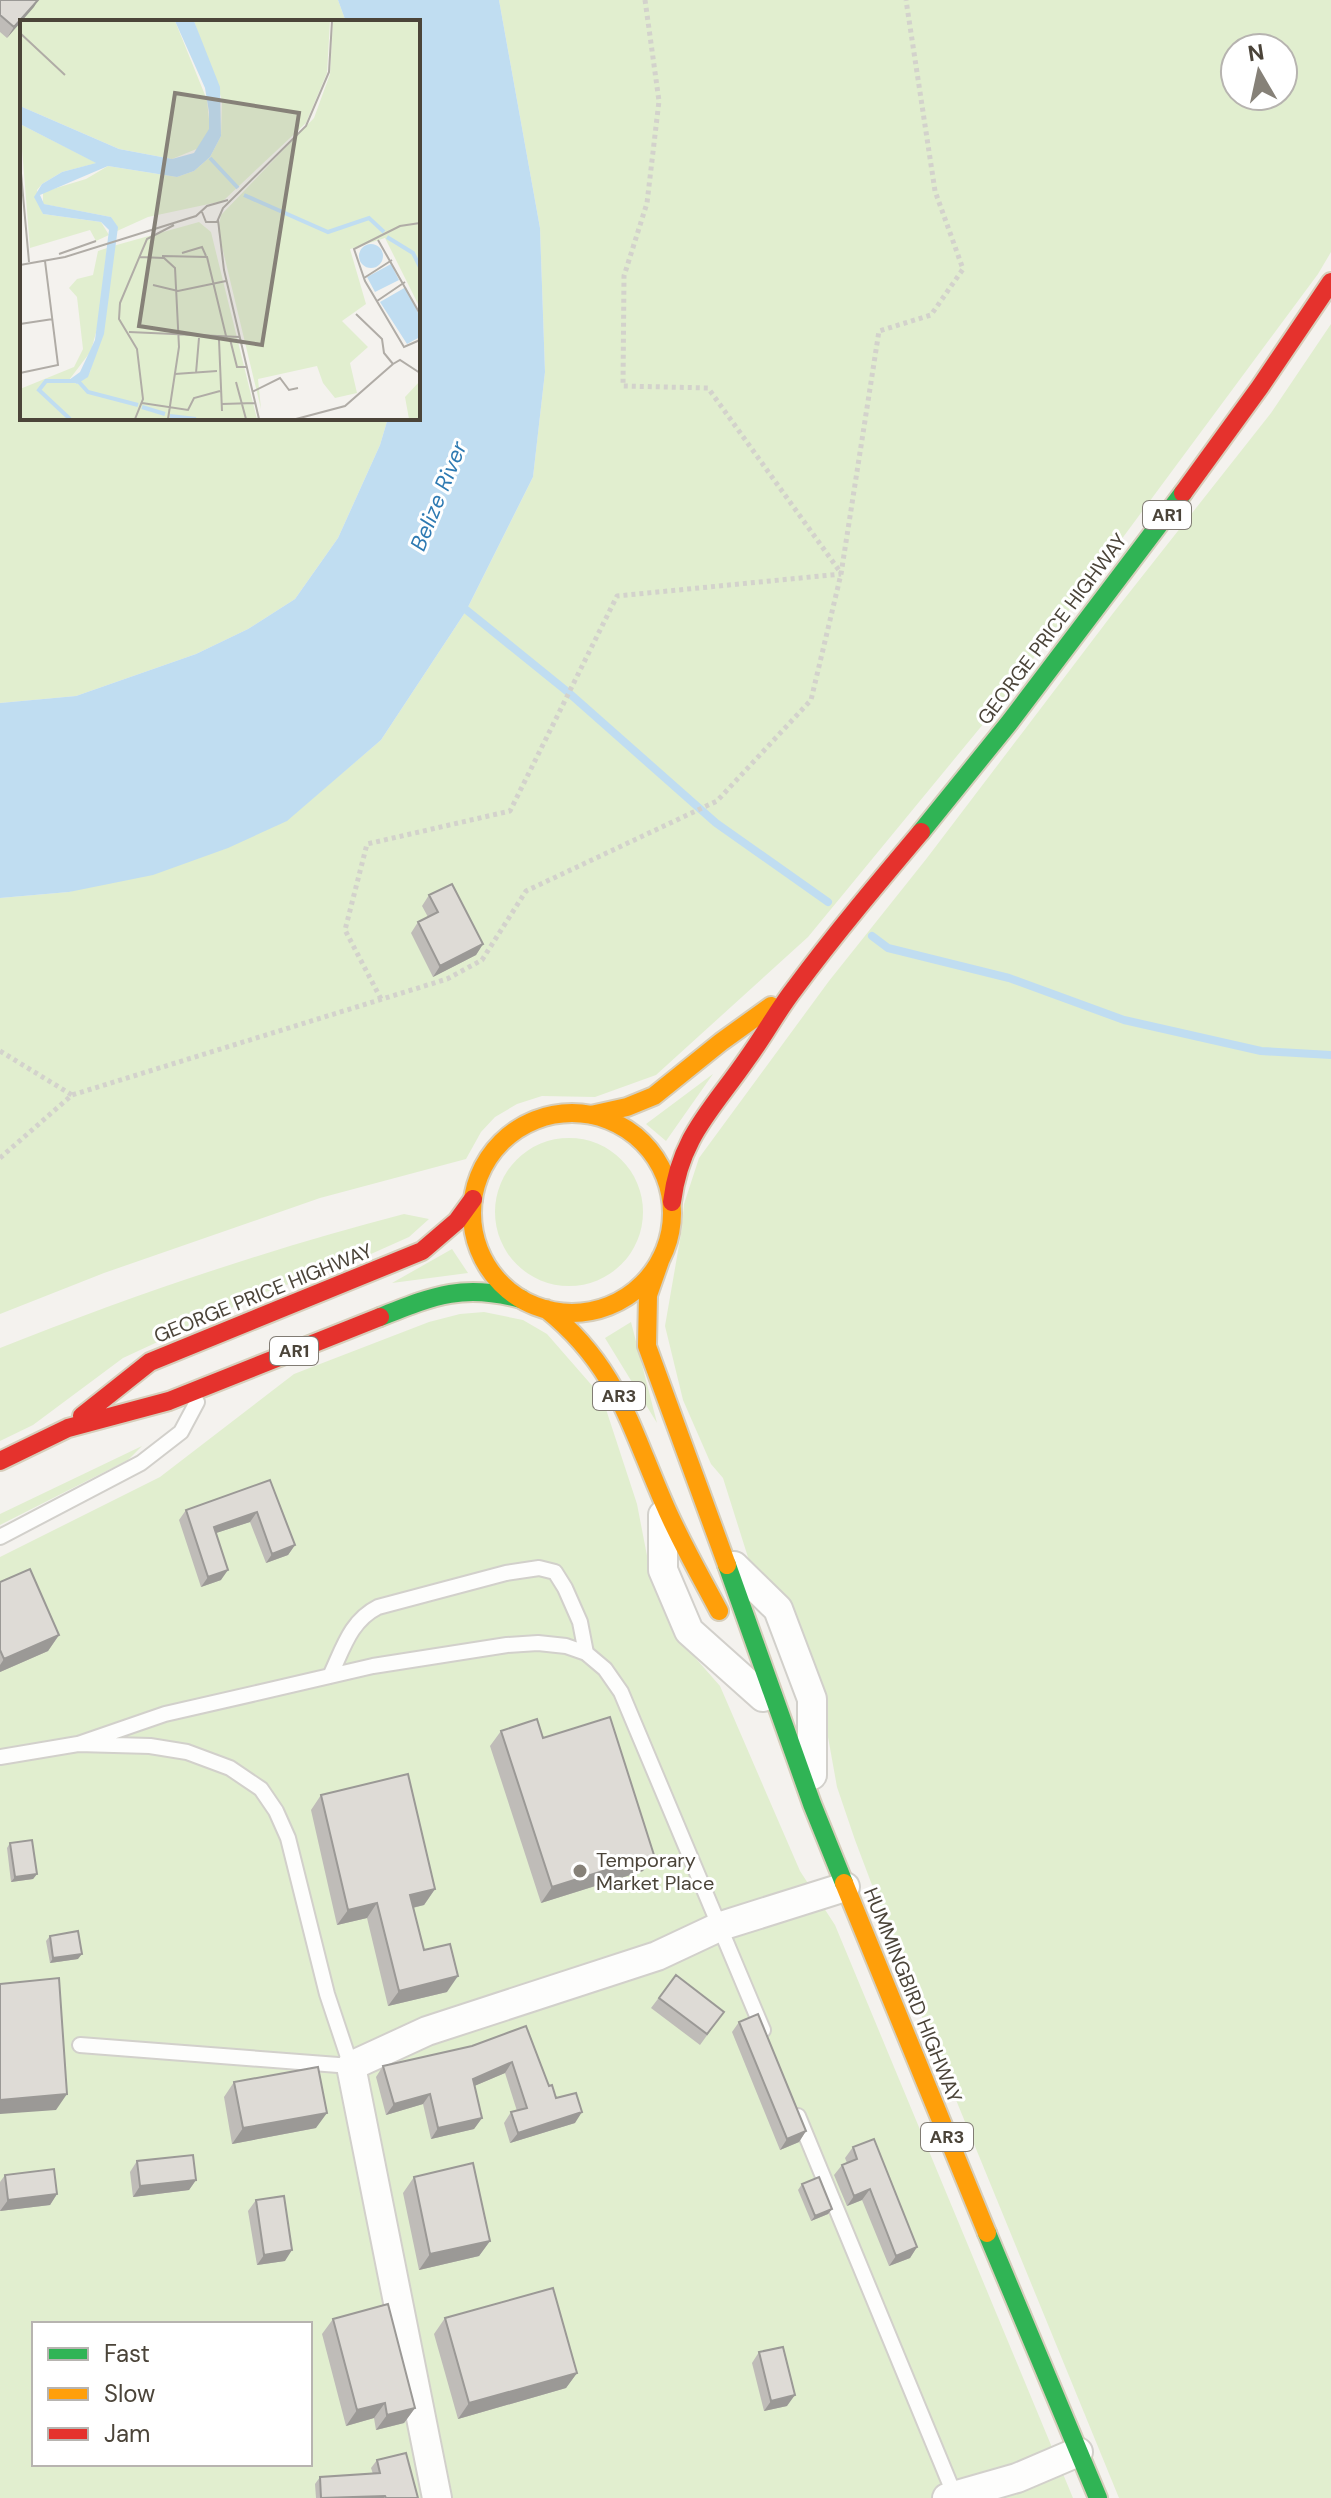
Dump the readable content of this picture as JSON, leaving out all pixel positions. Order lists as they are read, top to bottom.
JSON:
{
  "streets": {
    "main road": [
      "AR1",
      "GEORGE PRICE HIGHWAY",
      "AR3",
      "HUMMINGBIRD HIGHWAY"
    ]
  },
  "crossings": [
    ["GEORGE PRICE HIGHWAY", "HUMMINGBIRD HIGHWAY"]
  ],
  "water": ["Belize River"],
  "places": ["Temporary Market Place"],
  "legend": ["Fast", "Slow", "Jam"],
  "north": "top"
}
